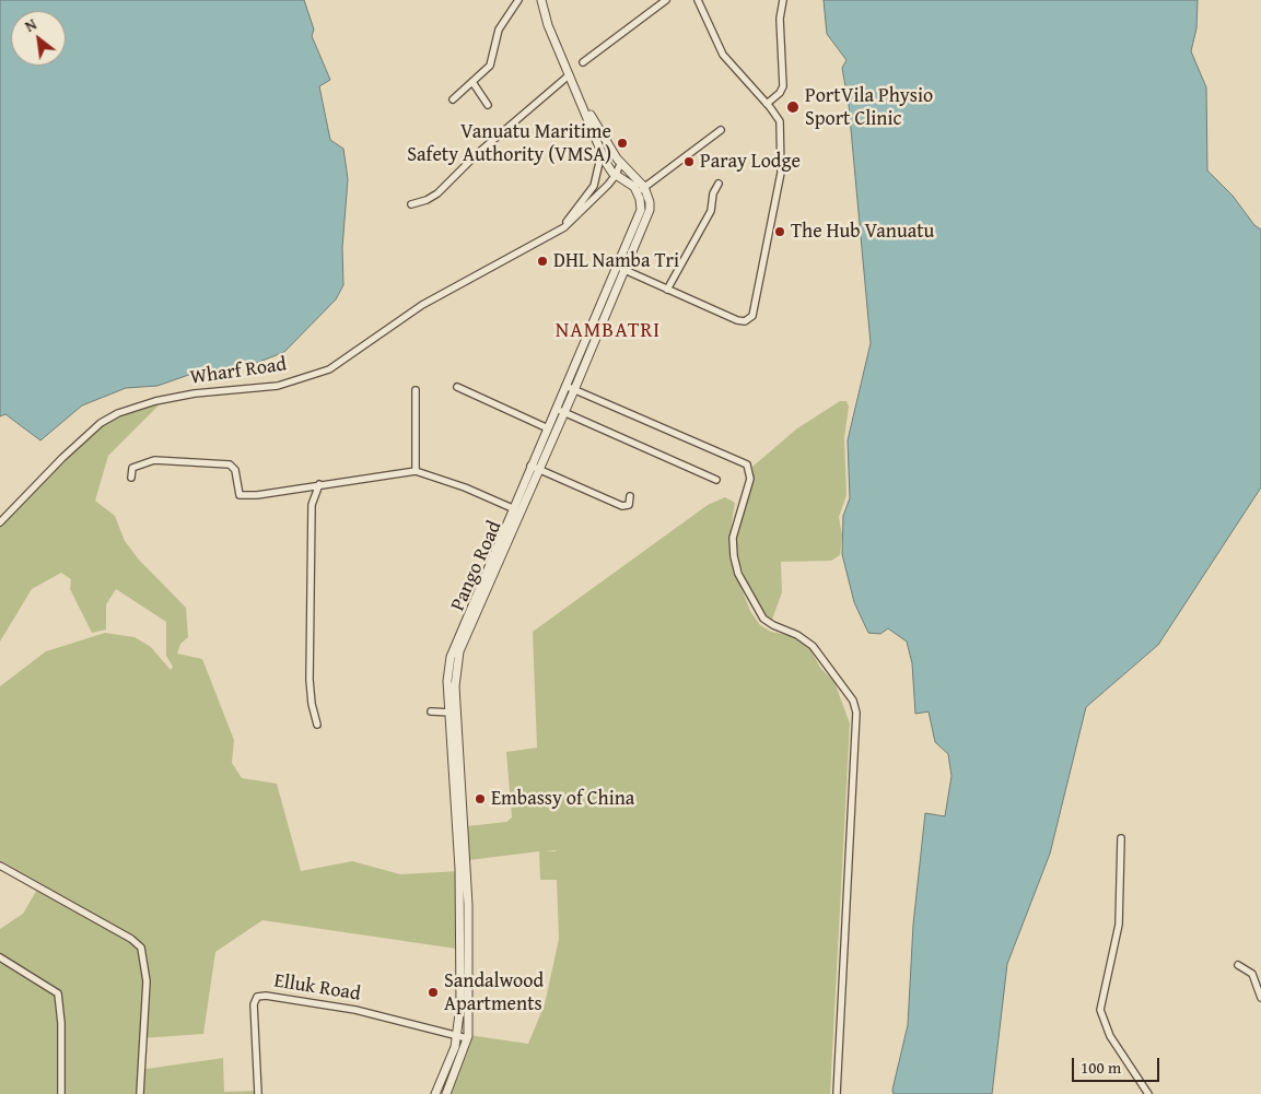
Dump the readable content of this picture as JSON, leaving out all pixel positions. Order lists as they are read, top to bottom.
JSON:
{
  "streets": {
    "street": ["Wharf Road", "Pango Road", "Elluk Road"]
  },
  "crossings": [
    ["Pango Road", "Elluk Road"]
  ],
  "districts": ["NAMBATRI"],
  "places": [
    "PortVila Physio Sport Clinic",
    "Vanuatu Maritime Safety Authority (VMSA)",
    "Paray Lodge",
    "The Hub Vanuatu",
    "DHL Namba Tri",
    "Embassy of China",
    "Sandalwood Apartments"
  ],
  "scale_bar": "100 m",
  "north": "top left"
}
